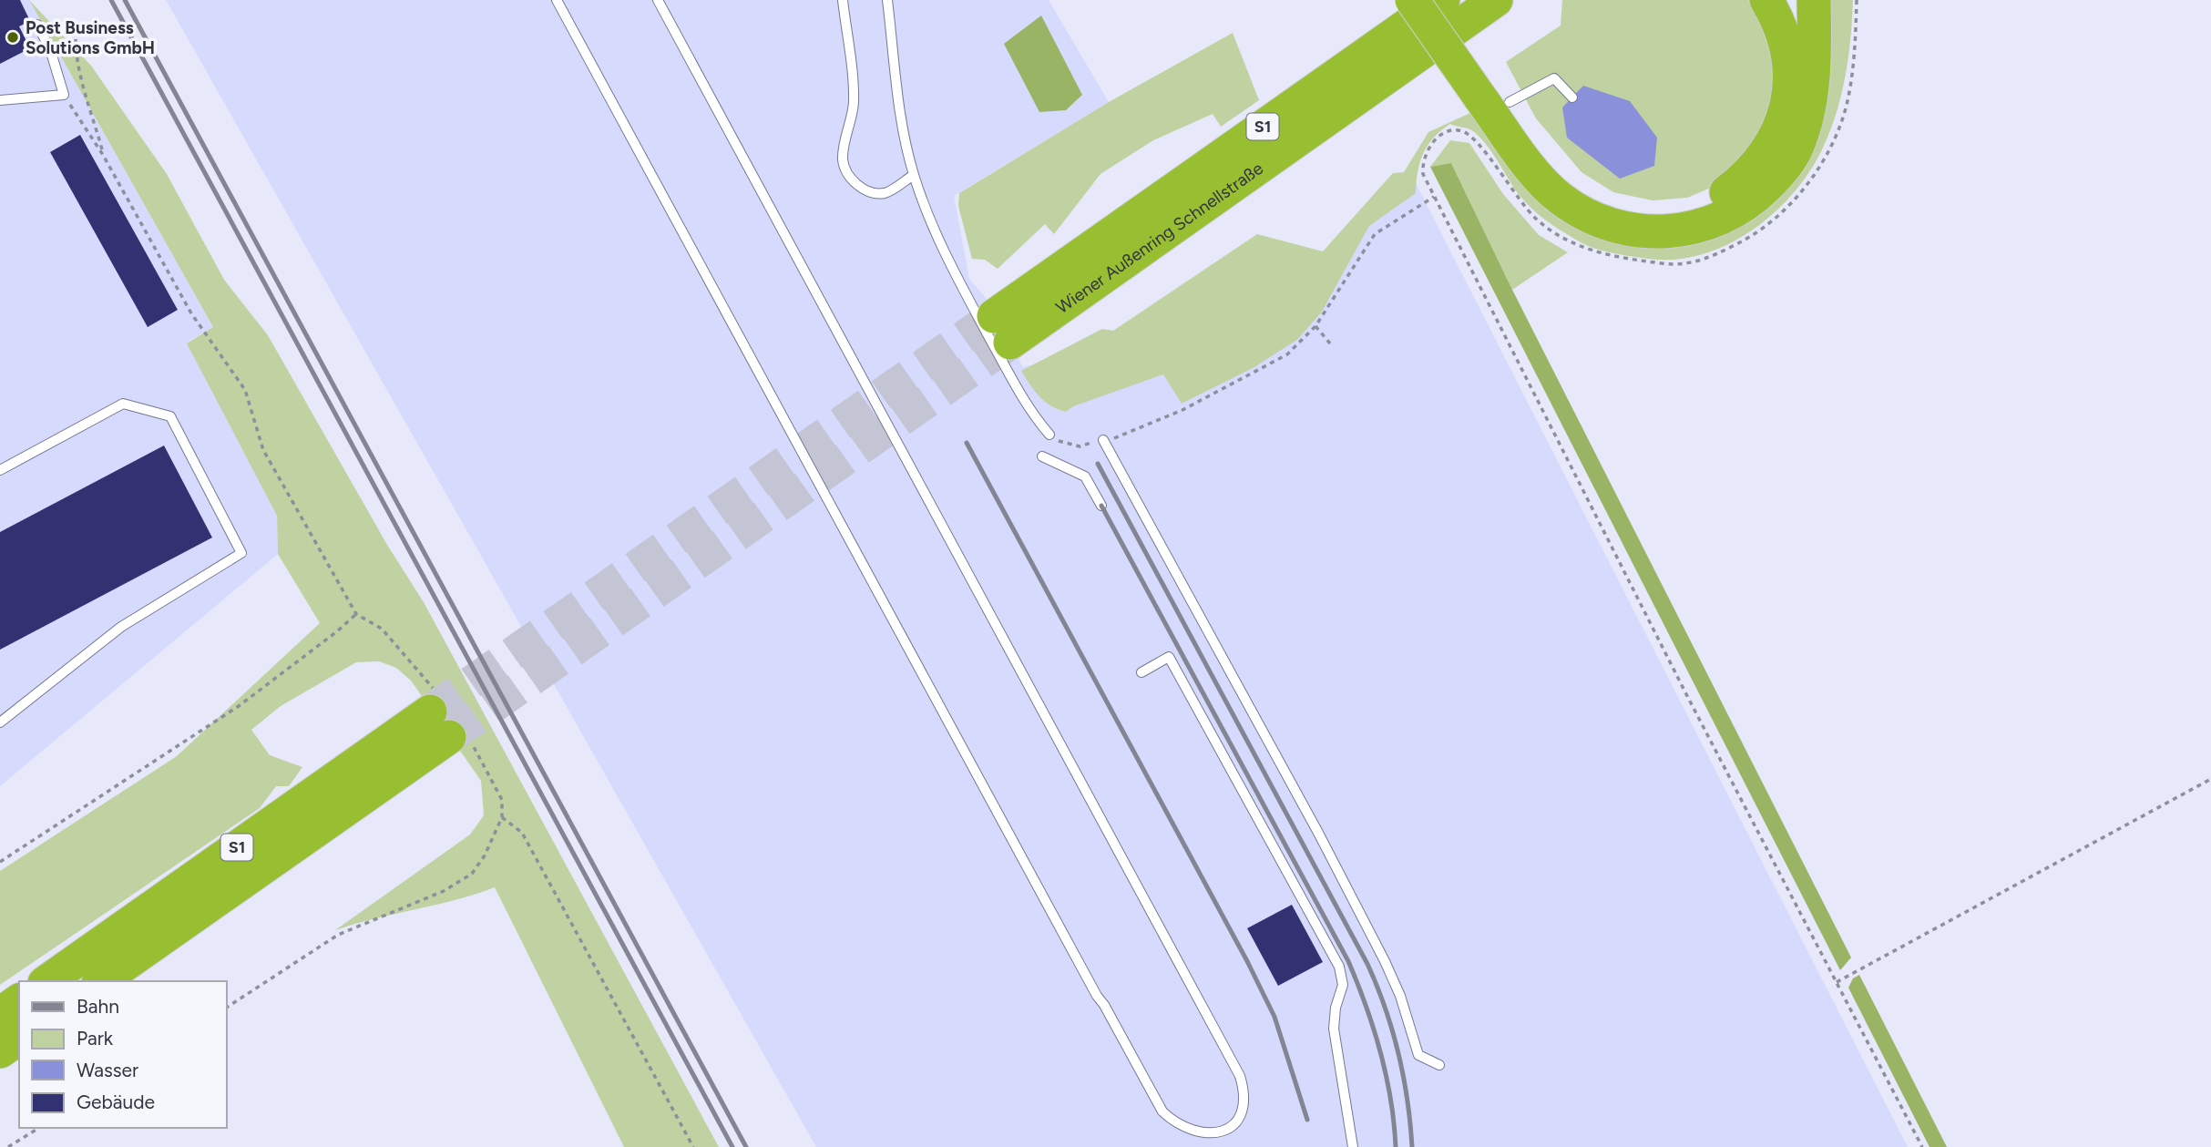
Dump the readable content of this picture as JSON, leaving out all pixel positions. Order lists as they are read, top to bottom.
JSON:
{
  "streets": {
    "highway": ["S1", "Wiener Außenring Schnellstraße"]
  },
  "places": ["Post Business Solutions GmbH"],
  "legend": [
    "Bahn",
    "Park",
    "Wasser",
    "Gebäude"
  ]
}
